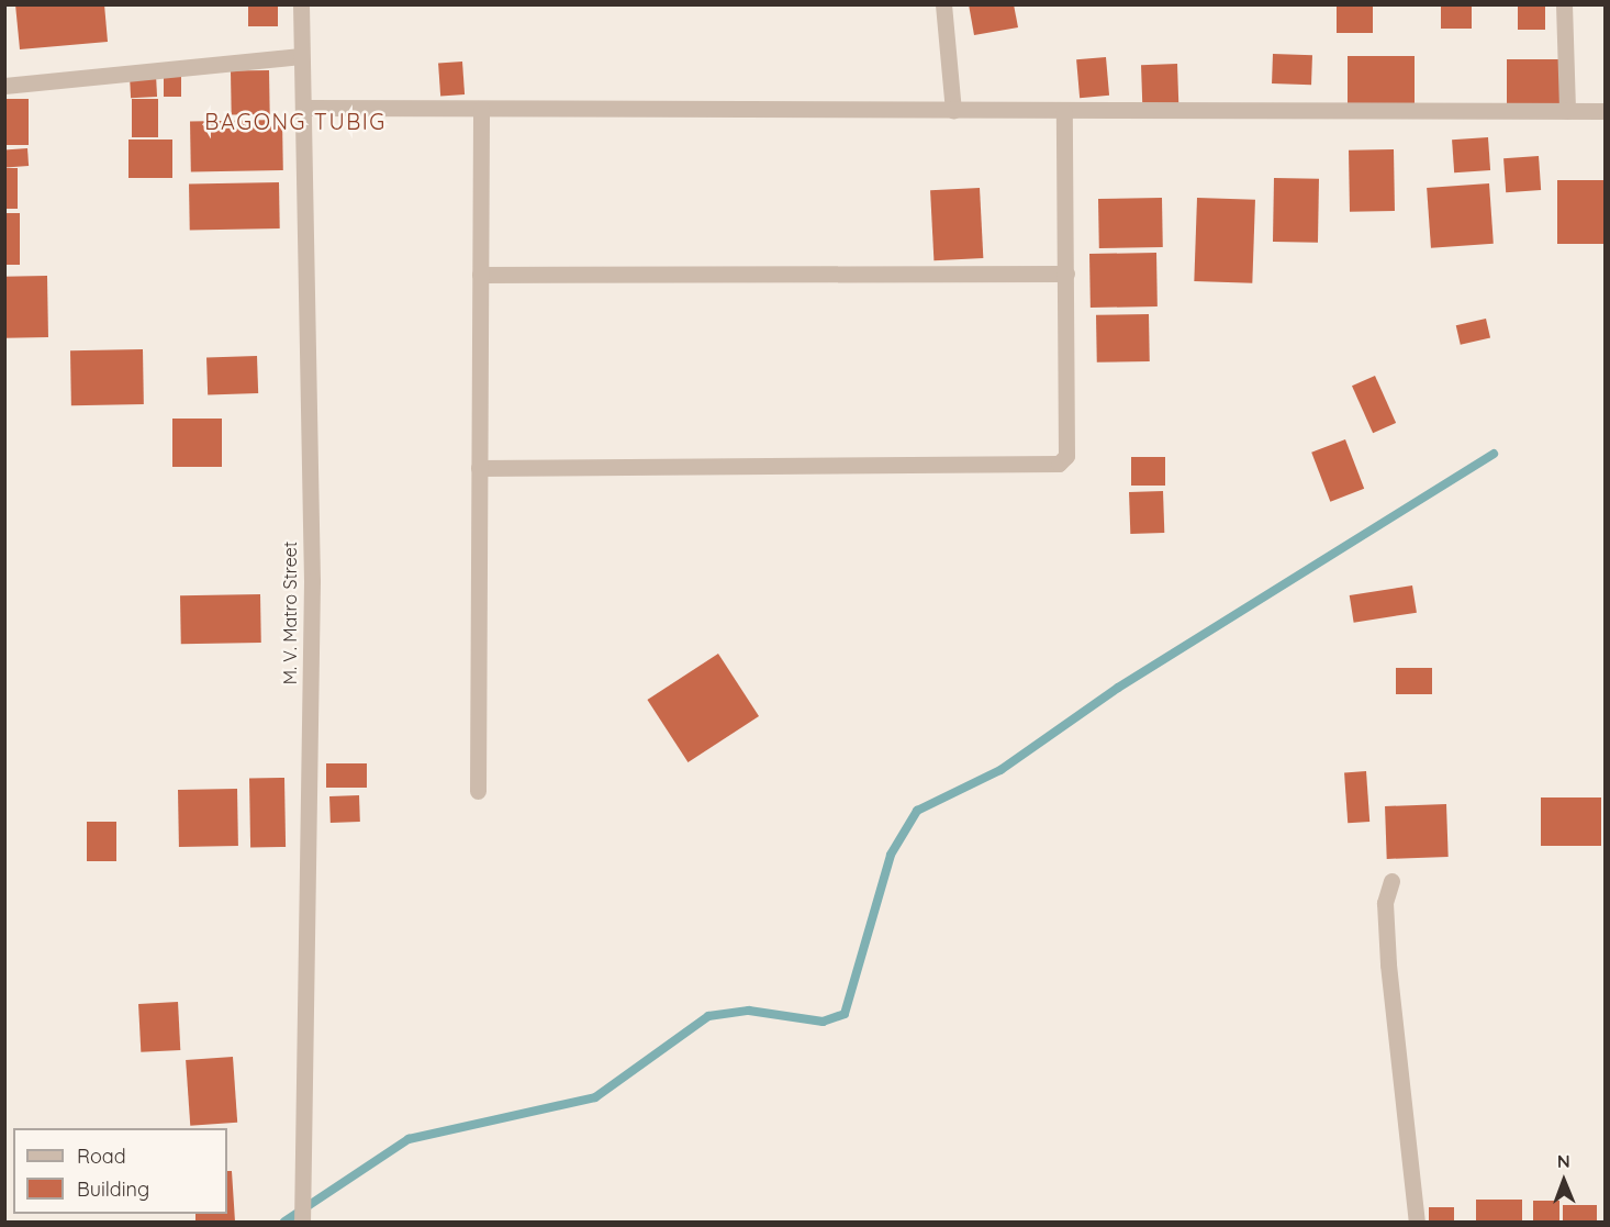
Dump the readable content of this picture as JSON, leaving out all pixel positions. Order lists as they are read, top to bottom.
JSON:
{
  "streets": {
    "street": ["M. V. Matro Street"]
  },
  "districts": ["BAGONG TUBIG"],
  "legend": ["Road", "Building"],
  "north": "top"
}
